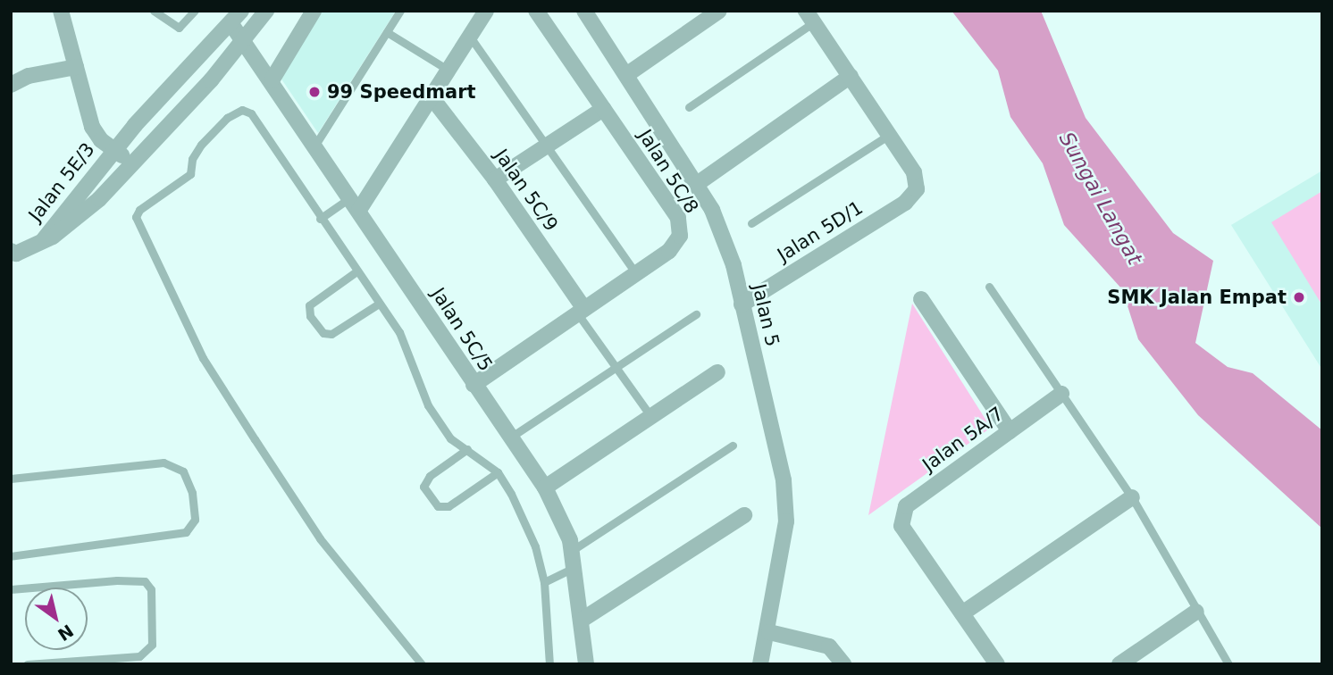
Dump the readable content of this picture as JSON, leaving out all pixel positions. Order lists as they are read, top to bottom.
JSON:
{
  "streets": {
    "street": [
      "Jalan 5C/8",
      "Jalan 5E/3",
      "Jalan 5C/9",
      "Jalan 5D/1",
      "Jalan 5",
      "Jalan 5C/5",
      "Jalan 5A/7"
    ]
  },
  "crossings": [
    ["Jalan 5C/8", "Jalan 5C/9"],
    ["Jalan 5C/8", "Jalan 5C/5"],
    ["Jalan 5E/3", "Jalan 5C/5"],
    ["Jalan 5D/1", "Jalan 5"]
  ],
  "water": ["Sungai Langat"],
  "places": ["99 Speedmart", "SMK Jalan Empat"],
  "north": "bottom right"
}
